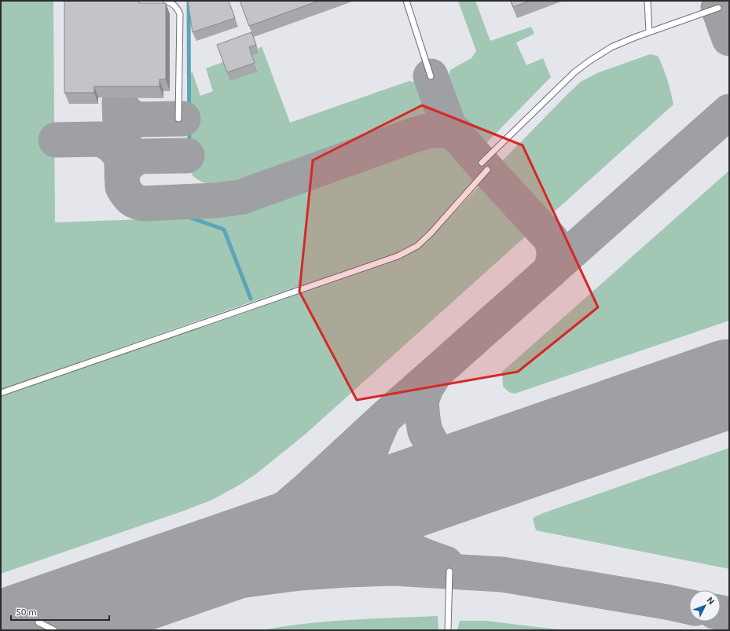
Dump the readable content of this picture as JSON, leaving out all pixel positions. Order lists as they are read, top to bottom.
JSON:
{
  "scale_bar": "50 m",
  "north": "top right"
}
